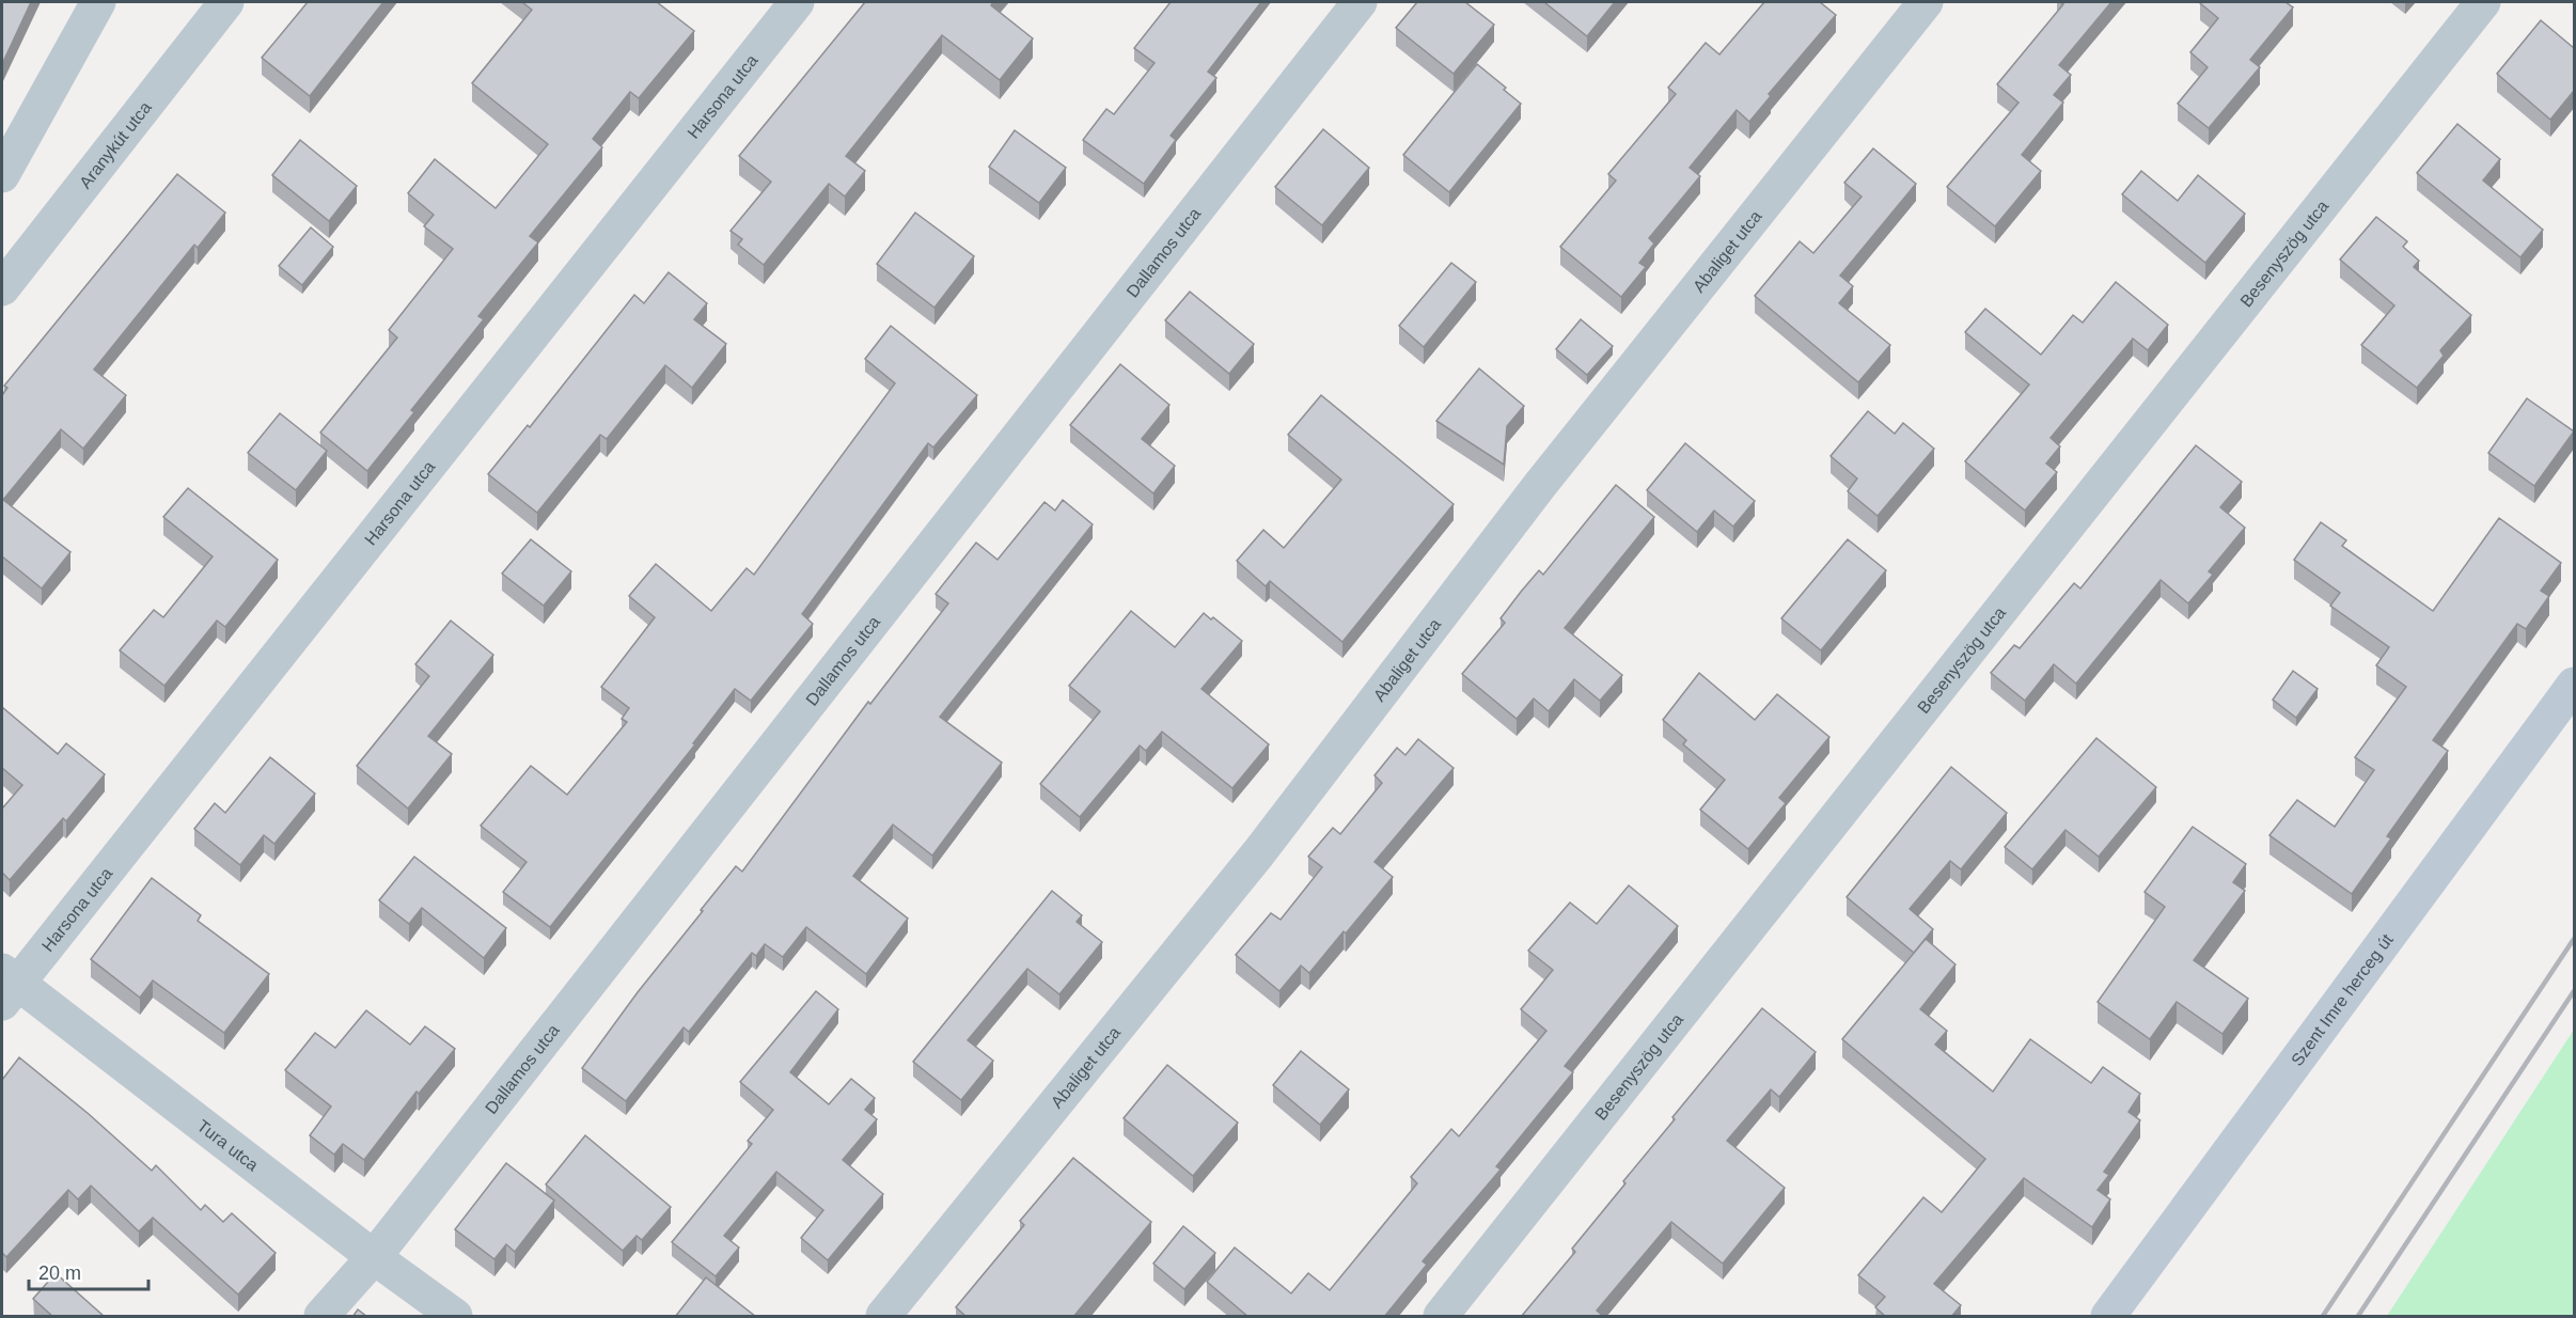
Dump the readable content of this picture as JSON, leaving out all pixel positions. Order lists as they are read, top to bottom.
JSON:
{
  "streets": {
    "street": [
      "Harsona utca",
      "Aranykút utca",
      "Dallamos utca",
      "Abaliget utca",
      "Besenyszög utca",
      "Szent Imre herceg út",
      "Tura utca"
    ]
  },
  "crossings": [
    ["Harsona utca", "Tura utca"],
    ["Dallamos utca", "Tura utca"]
  ],
  "scale_bar": "20 m"
}
